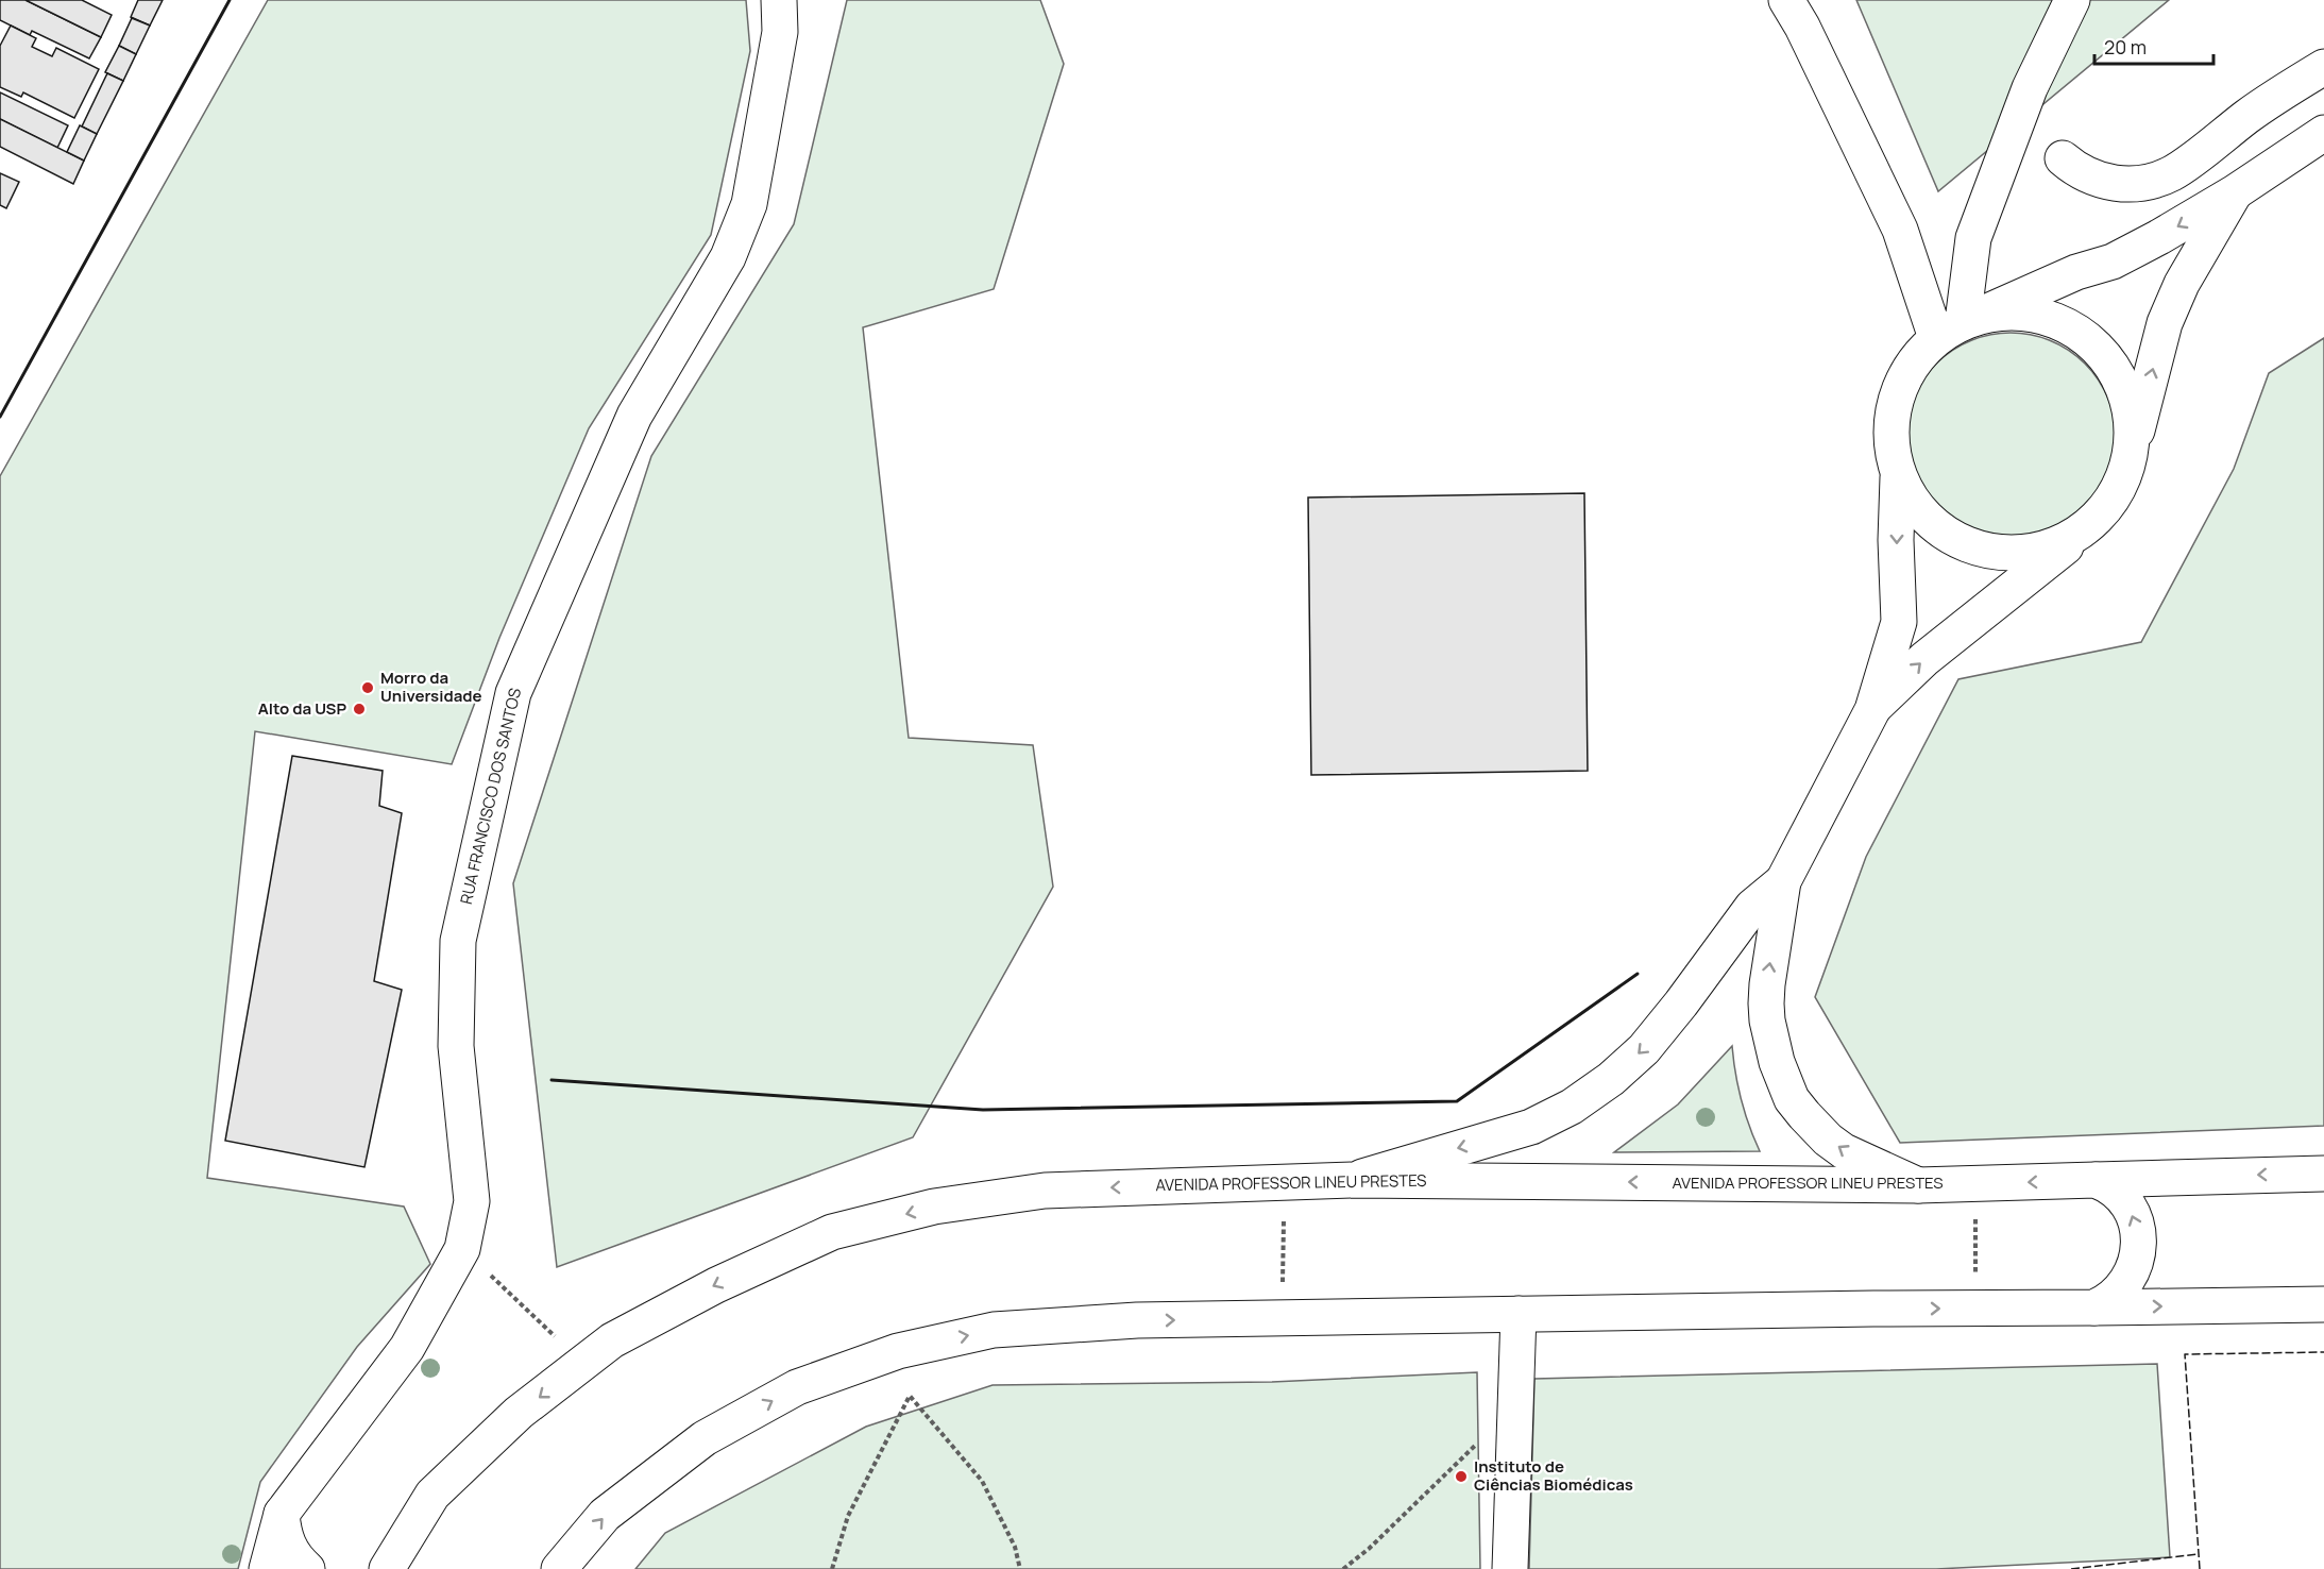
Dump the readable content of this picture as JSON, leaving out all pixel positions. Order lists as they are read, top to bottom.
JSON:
{
  "streets": {
    "street": ["RUA FRANCISCO DOS SANTOS", "AVENIDA PROFESSOR LINEU PRESTES"]
  },
  "places": ["Morro da Universidade", "Alto da USP", "Instituto de Ciências Biomédicas"],
  "scale_bar": "20 m"
}
